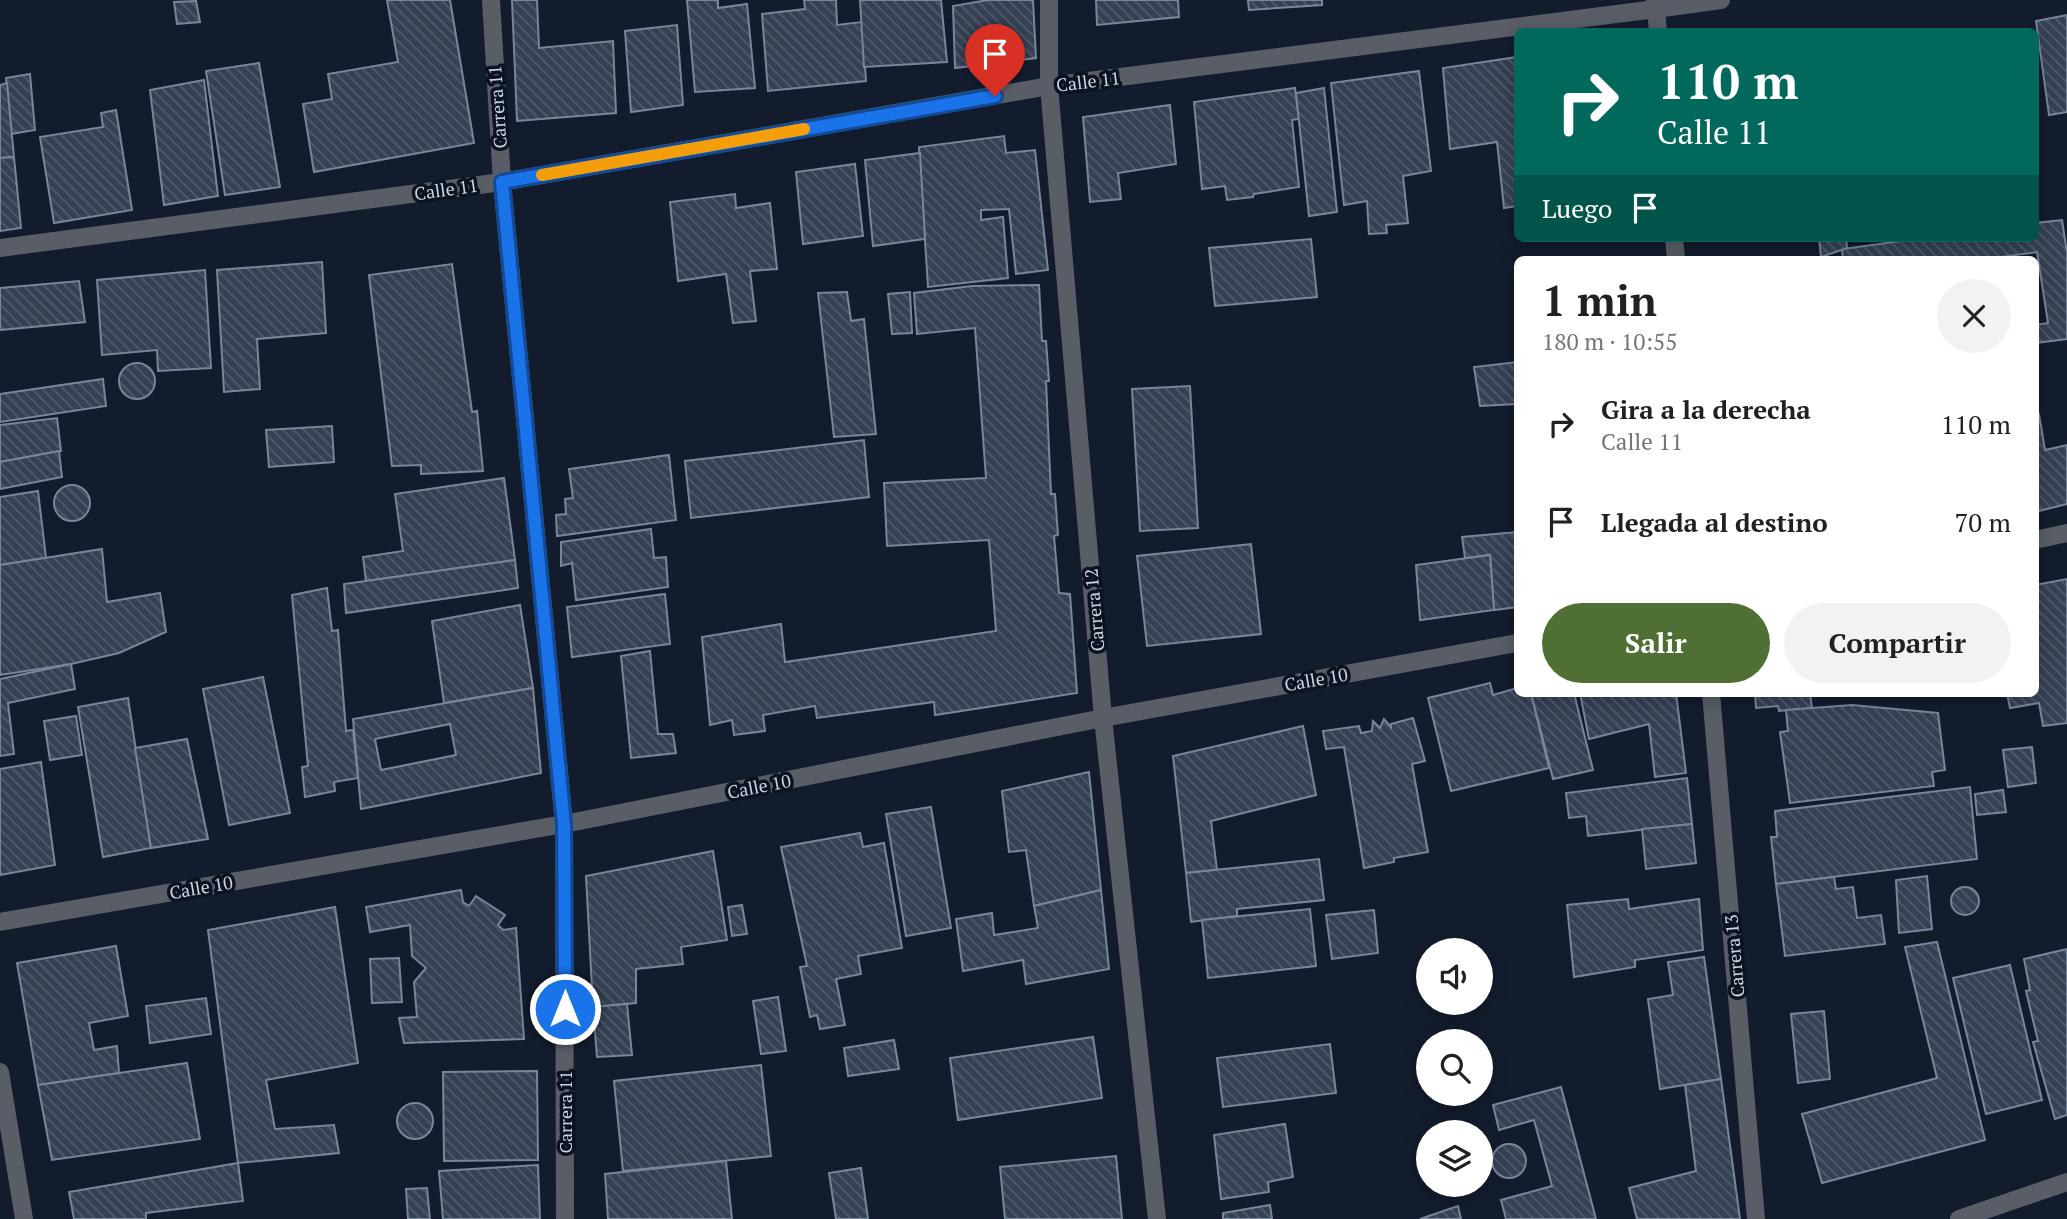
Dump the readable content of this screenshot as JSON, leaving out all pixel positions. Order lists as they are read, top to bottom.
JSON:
{
  "streets": {
    "street": [
      "Calle 11",
      "Carrera 11",
      "Carrera 12",
      "Calle 10",
      "Carrera 13"
    ]
  },
  "crossings": [
    ["Calle 11", "Carrera 11"],
    ["Calle 11", "Carrera 12"],
    ["Carrera 11", "Calle 10"],
    ["Carrera 12", "Calle 10"]
  ],
  "page": {
    "turn": ["110 m", "Calle 11"],
    "then": "Luego",
    "heading": ["1 min", "180 m · 10:55"],
    "list": [
      {
        "name": "Gira a la derecha",
        "note": "Calle 11",
        "value": "110 m"
      },
      {
        "name": "Llegada al destino",
        "value": "70 m"
      }
    ],
    "buttons": ["Salir", "Compartir"]
  }
}
